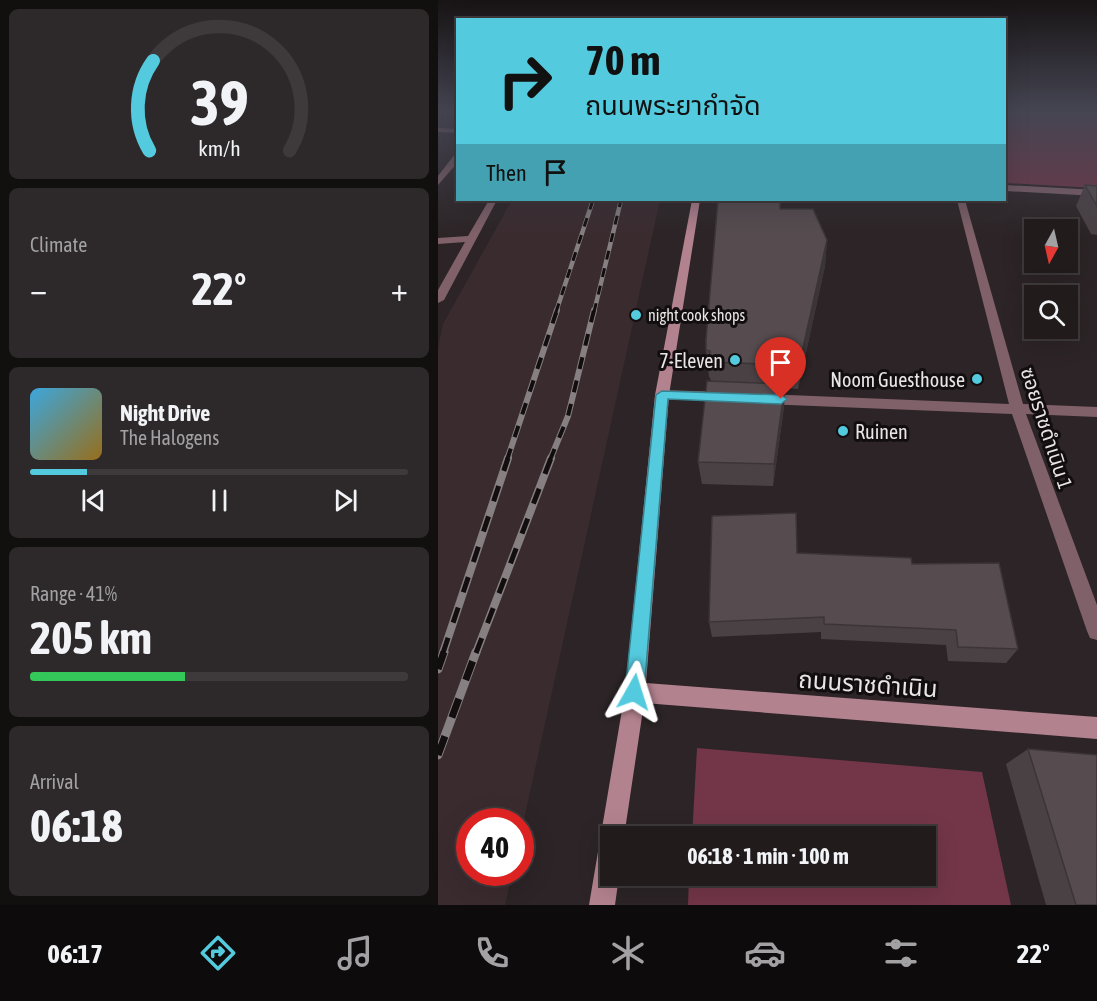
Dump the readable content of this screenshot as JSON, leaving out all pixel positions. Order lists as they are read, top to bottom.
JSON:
{
  "streets": {
    "street": ["ซอยราชดำเนิน 1", "ถนนราชดำเนิน"]
  },
  "places": [
    "night cook shops",
    "7-Eleven",
    "Noom Guesthouse",
    "Ruinen"
  ],
  "north": "bottom",
  "page": {
    "turn": ["70 m", "ถนนพระยากำจัด"],
    "then": "Then",
    "tile": [
      "Climate",
      ["Range · 41%", "205 km"],
      ["Arrival", "06:18"]
    ],
    "heat": ["−", "22°", "+"],
    "song": ["Night Drive", "The Halogens"],
    "limit": "40",
    "trip": "06:18 · 1 min · 100 m",
    "tabs": ["06:17", "22°"],
    "gauge": ["39", "km/h"]
  }
}
